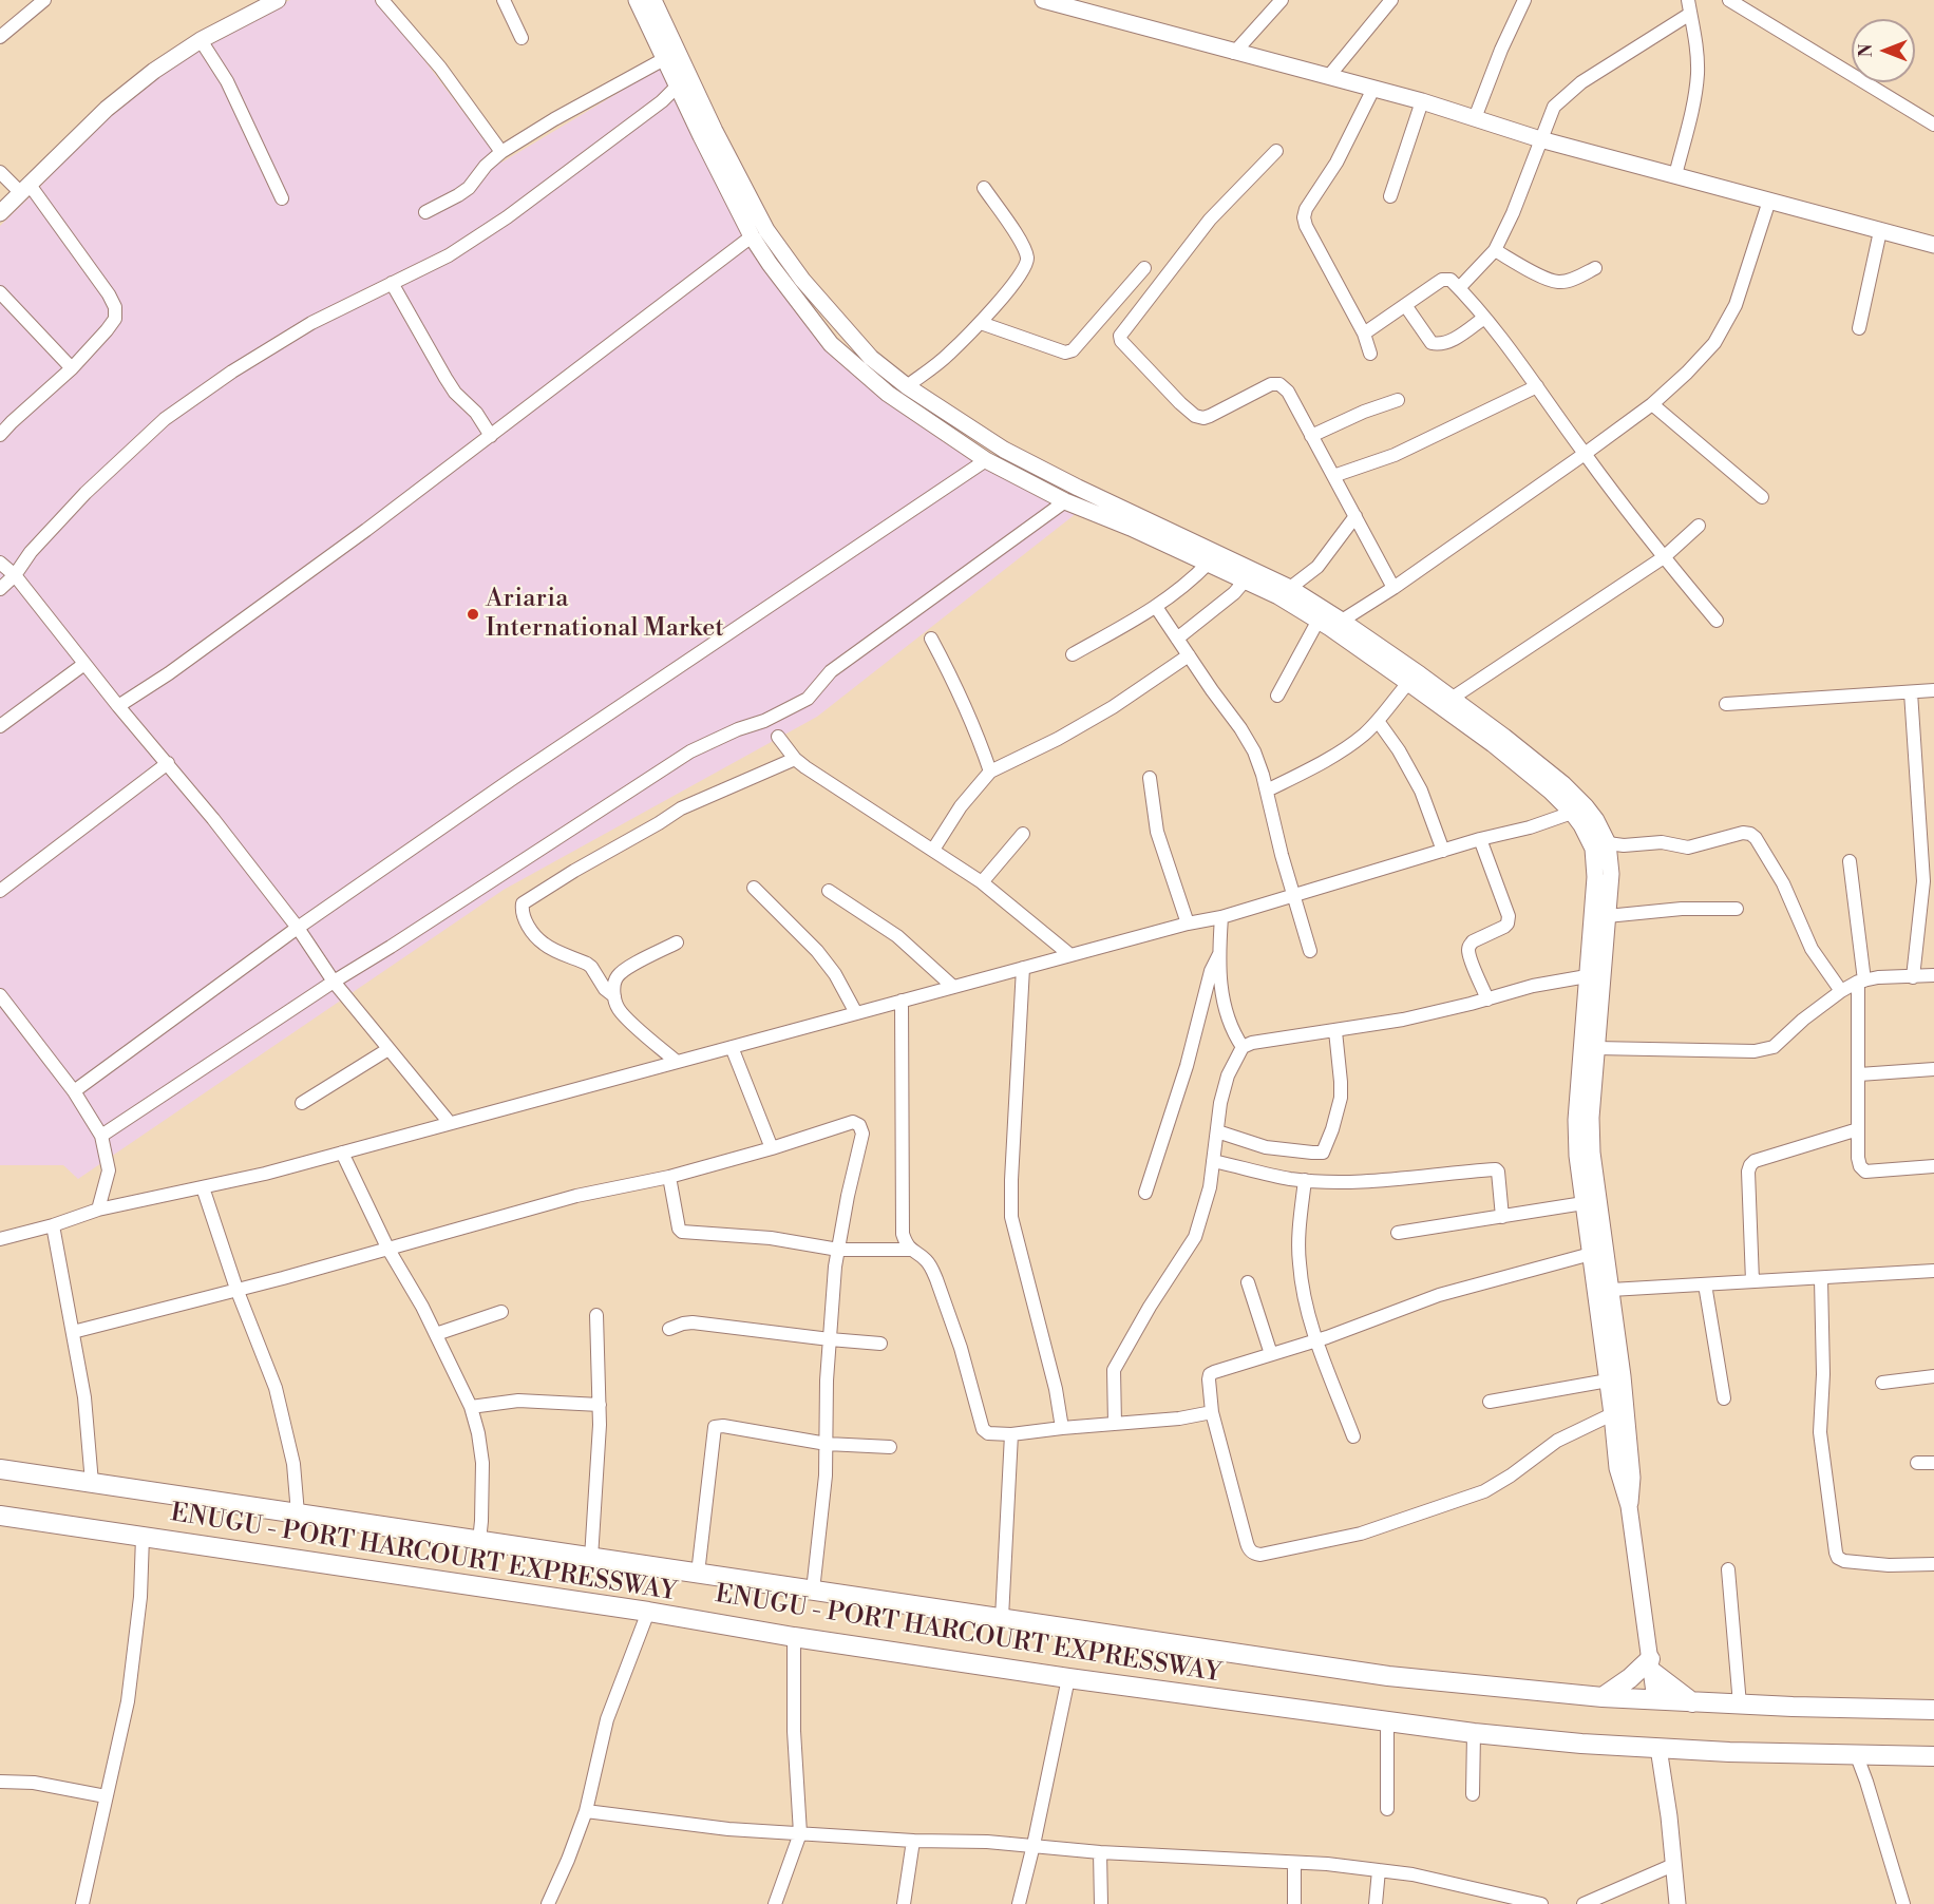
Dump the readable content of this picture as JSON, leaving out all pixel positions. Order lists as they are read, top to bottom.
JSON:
{
  "streets": {
    "highway": ["ENUGU - PORT HARCOURT EXPRESSWAY"]
  },
  "places": ["Ariaria International Market"],
  "north": "left"
}
